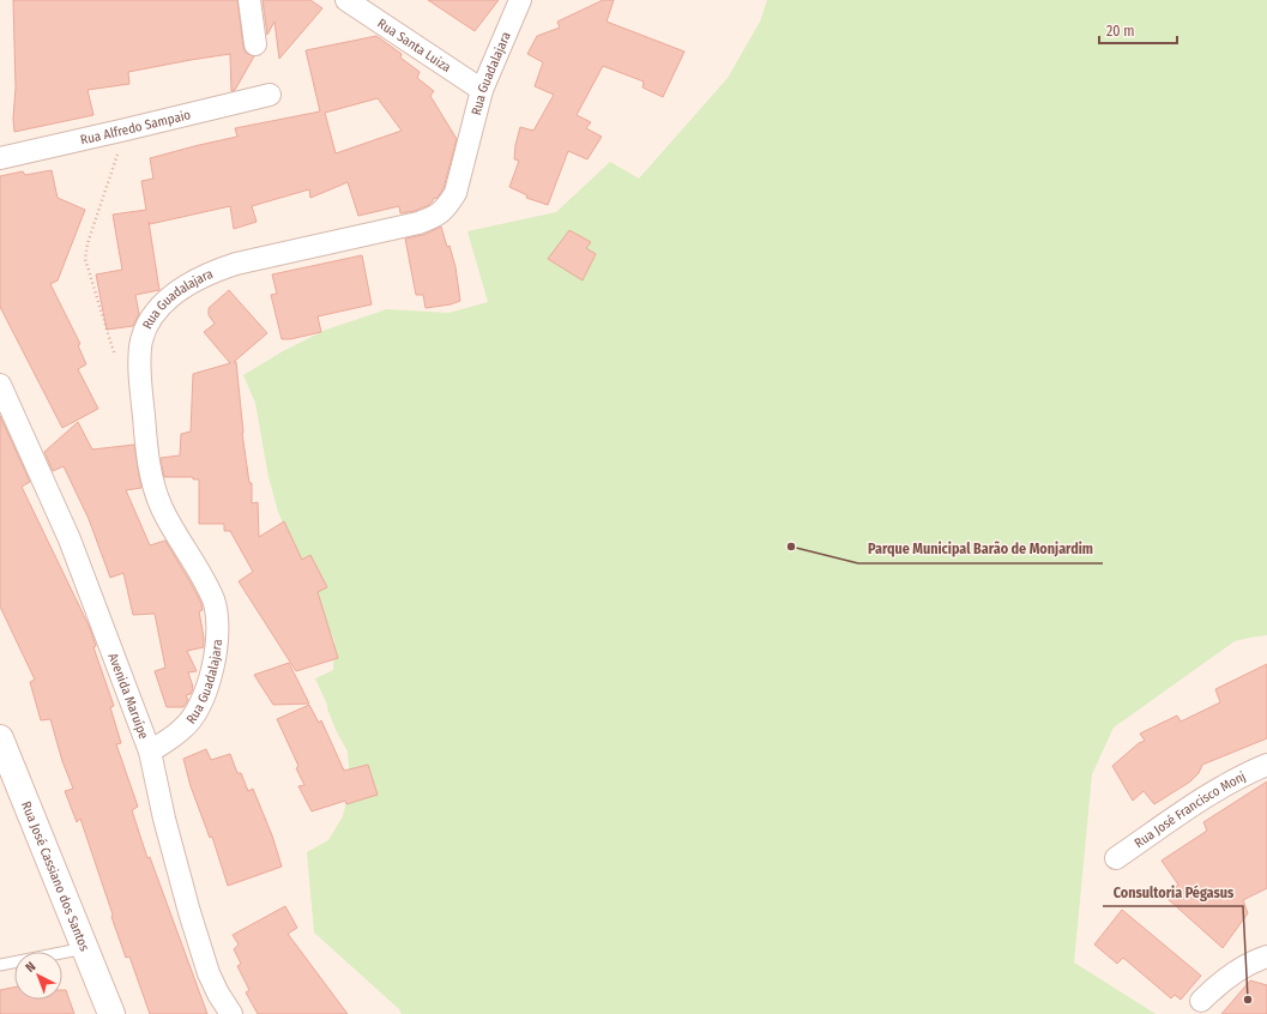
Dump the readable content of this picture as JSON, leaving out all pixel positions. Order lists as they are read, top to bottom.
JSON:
{
  "streets": {
    "main road": ["Rua José Cassiano dos Santos"],
    "street": [
      "Rua Santa Luiza",
      "Rua Guadalajara",
      "Rua Alfredo Sampaio",
      "Avenida Maruípe",
      "Rua José Francisco Monj"
    ]
  },
  "crossings": [
    ["Rua Santa Luiza", "Rua Guadalajara"],
    ["Rua Guadalajara", "Avenida Maruípe"]
  ],
  "places": ["Parque Municipal Barão de Monjardim", "Consultoria Pégasus"],
  "scale_bar": "20 m",
  "north": "top left"
}
